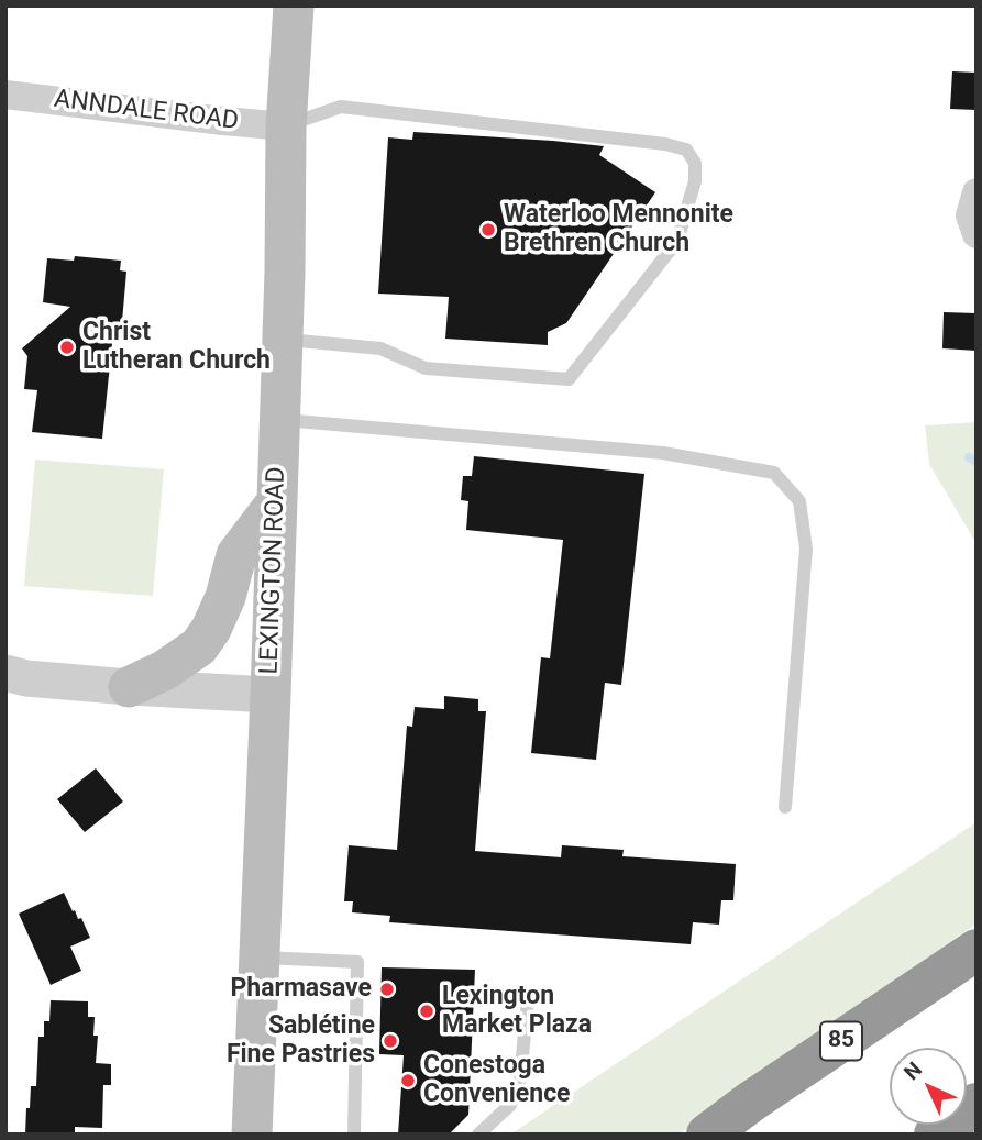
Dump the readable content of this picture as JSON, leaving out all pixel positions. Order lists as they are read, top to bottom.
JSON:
{
  "streets": {
    "highway": ["85"],
    "main road": ["LEXINGTON ROAD"],
    "street": ["ANNDALE ROAD"]
  },
  "crossings": [
    ["ANNDALE ROAD", "LEXINGTON ROAD"]
  ],
  "places": [
    "Waterloo Mennonite Brethren Church",
    "Christ Lutheran Church",
    "Pharmasave",
    "Lexington Market Plaza",
    "Sablétine Fine Pastries",
    "Conestoga Convenience"
  ],
  "north": "top left"
}
